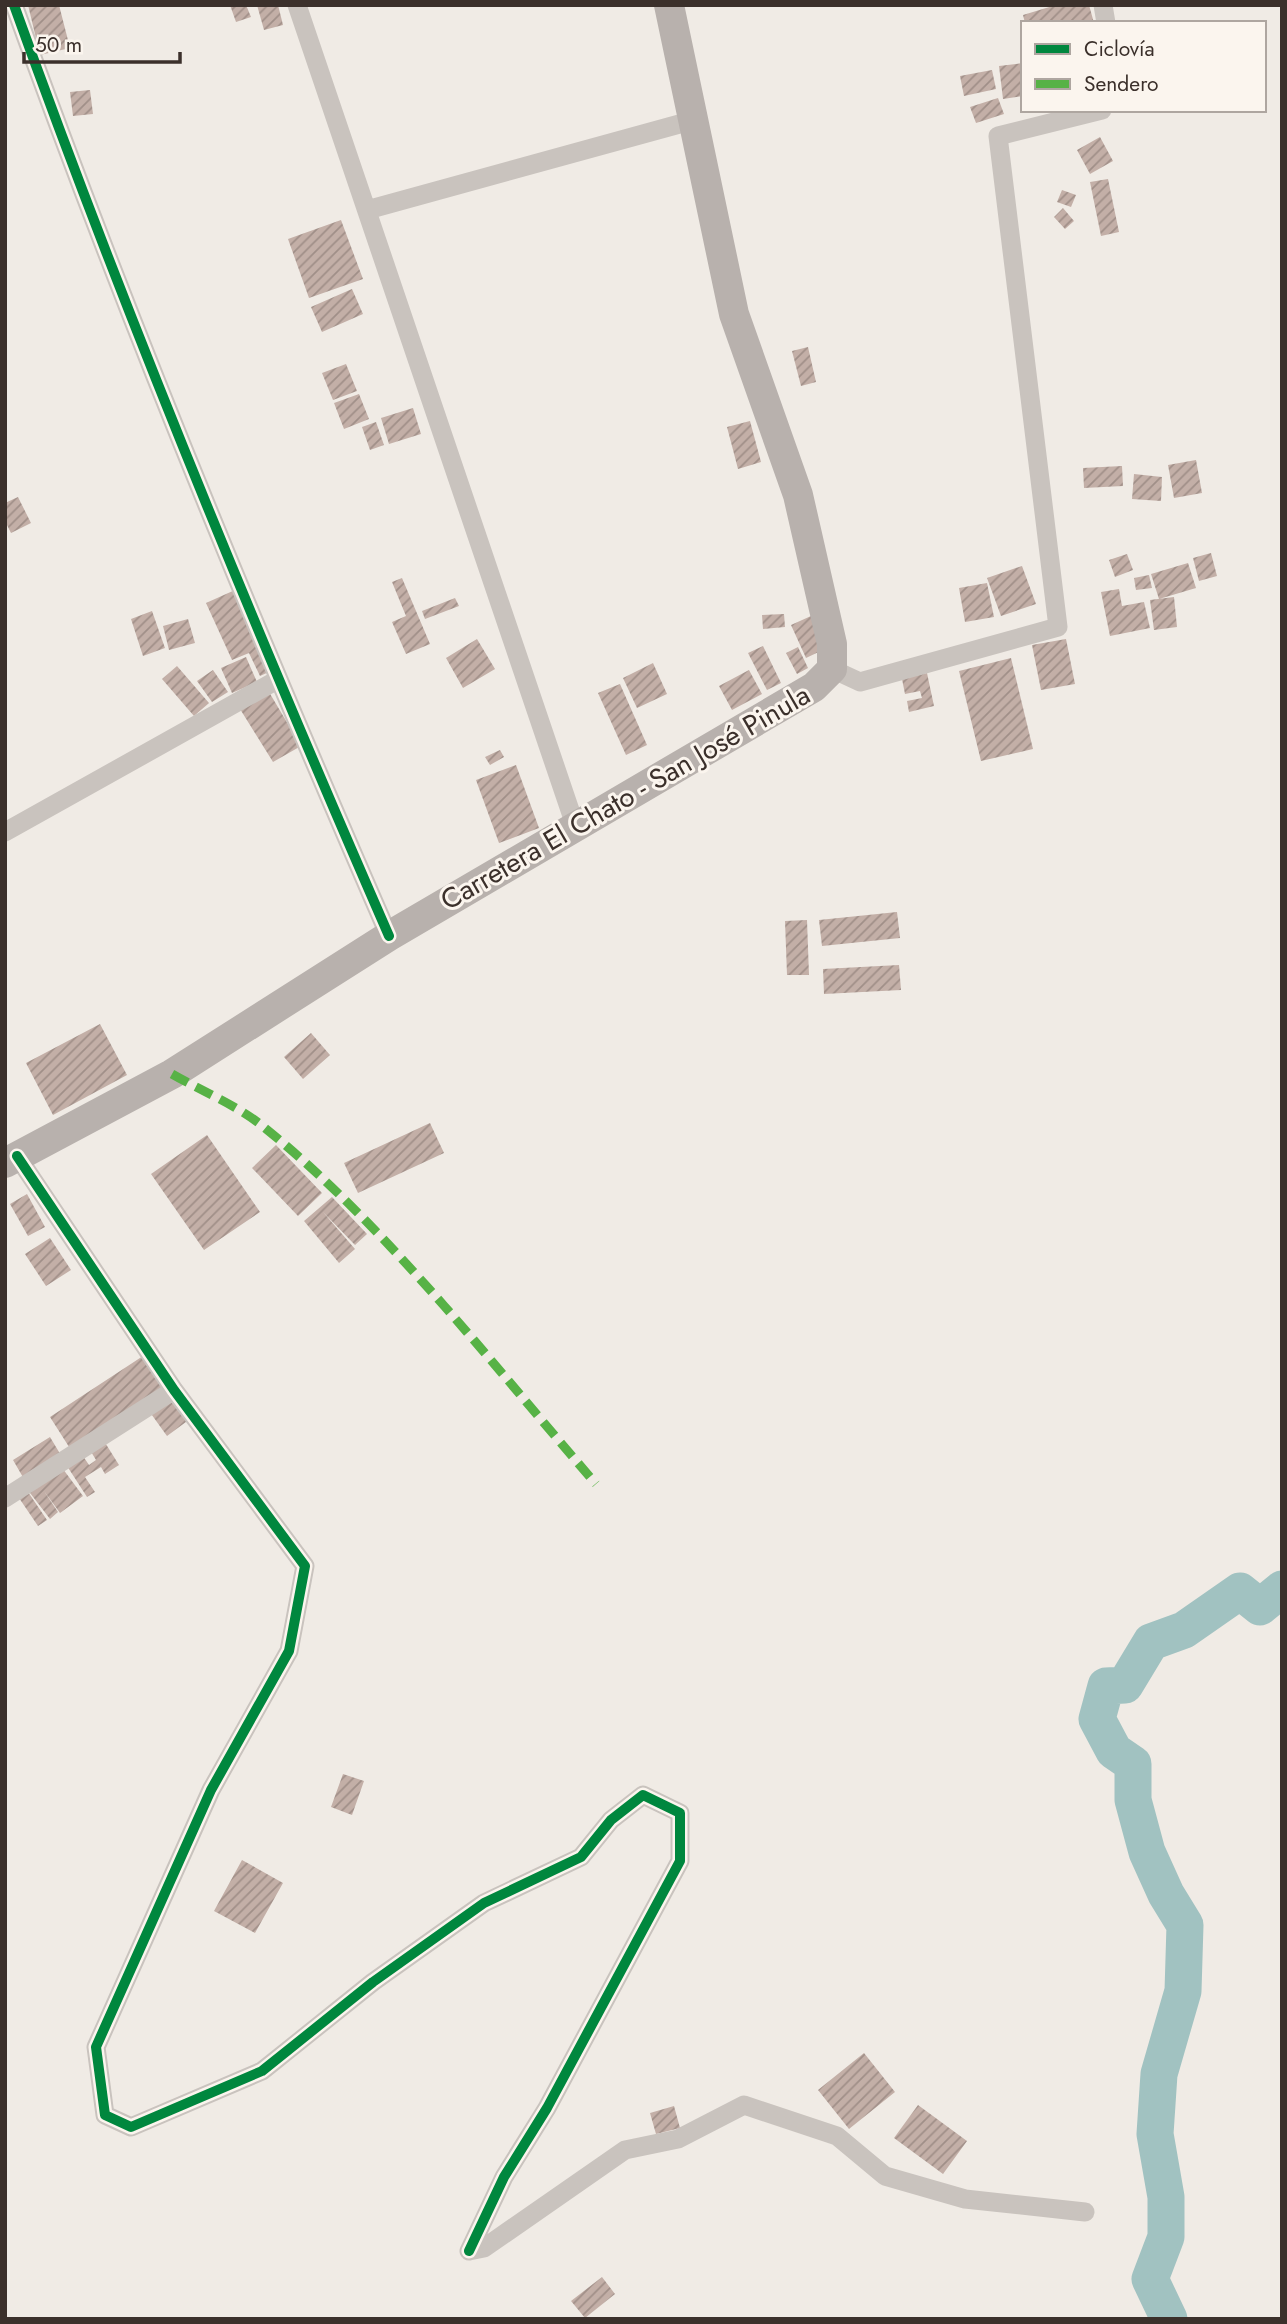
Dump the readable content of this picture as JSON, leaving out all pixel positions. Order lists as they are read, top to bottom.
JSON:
{
  "streets": {
    "main road": ["Carretera El Chato - San José Pinula"]
  },
  "legend": ["Ciclovía", "Sendero"],
  "scale_bar": "50 m"
}
